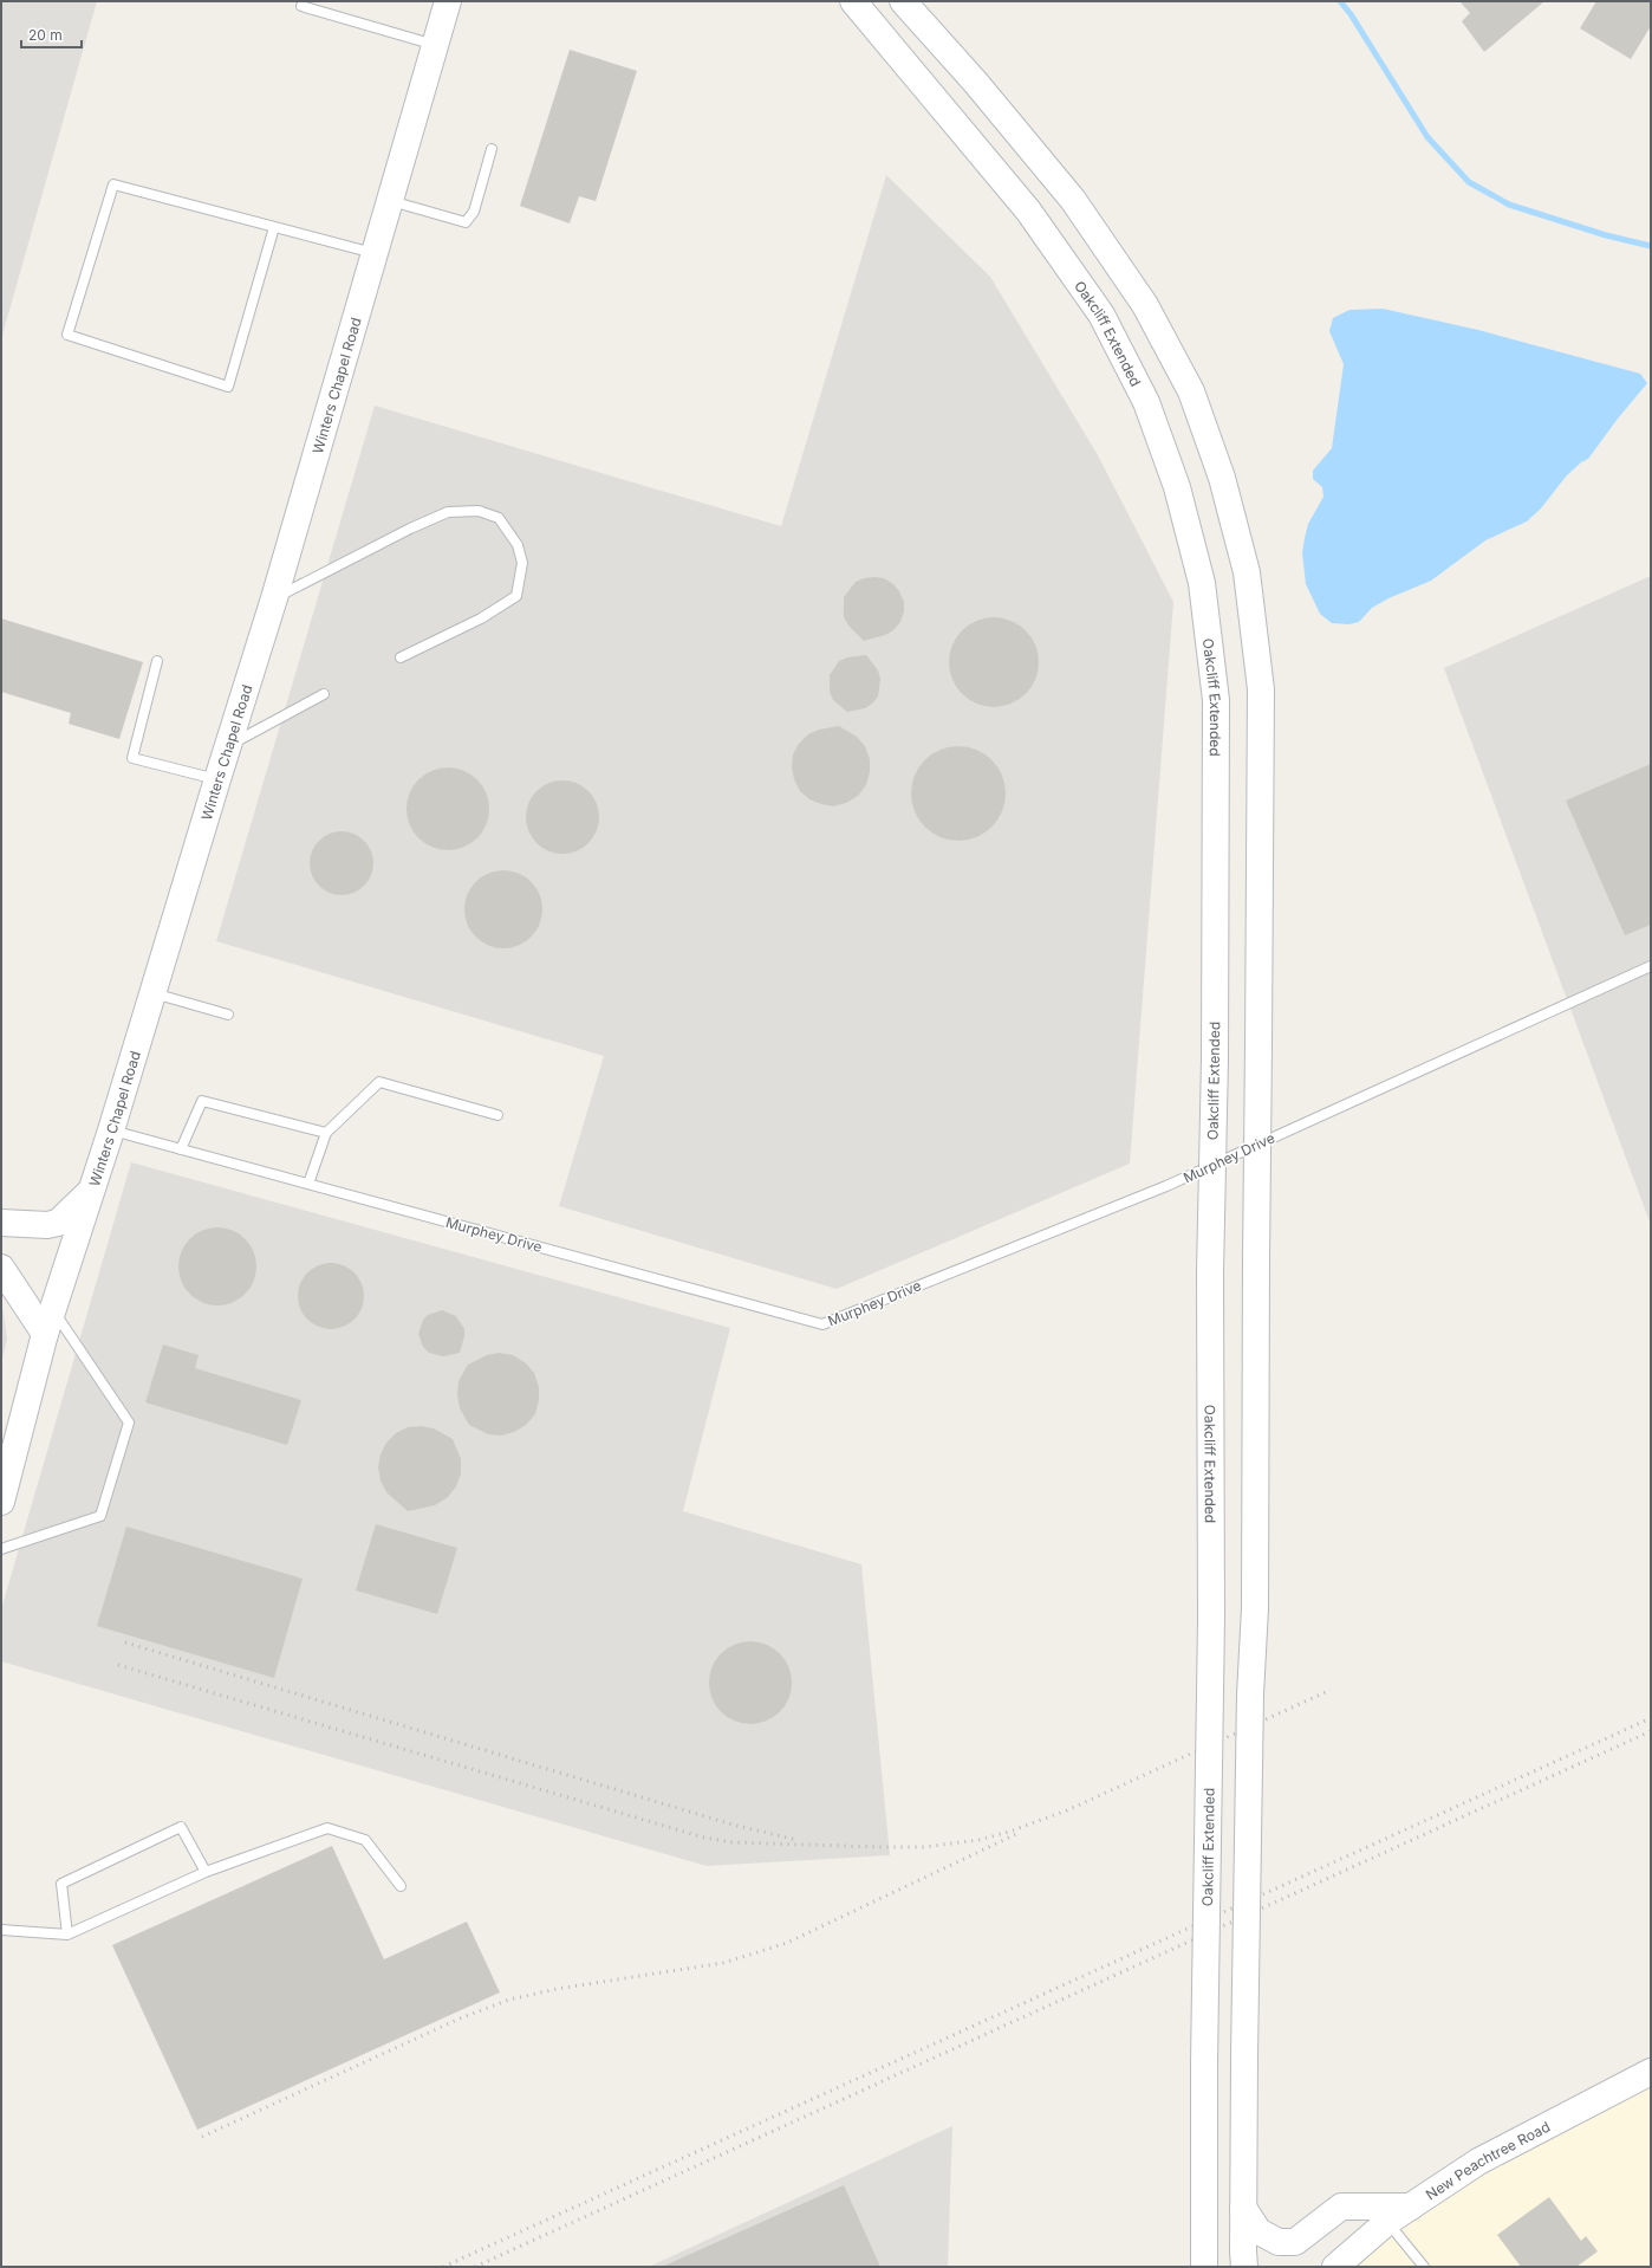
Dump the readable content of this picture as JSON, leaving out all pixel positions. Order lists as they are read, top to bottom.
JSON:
{
  "streets": {
    "main road": ["Oakcliff Extended", "Winters Chapel Road", "New Peachtree Road"],
    "lane": ["Murphey Drive"]
  },
  "crossings": [
    ["Winters Chapel Road", "Murphey Drive"]
  ],
  "scale_bar": "20 m"
}
